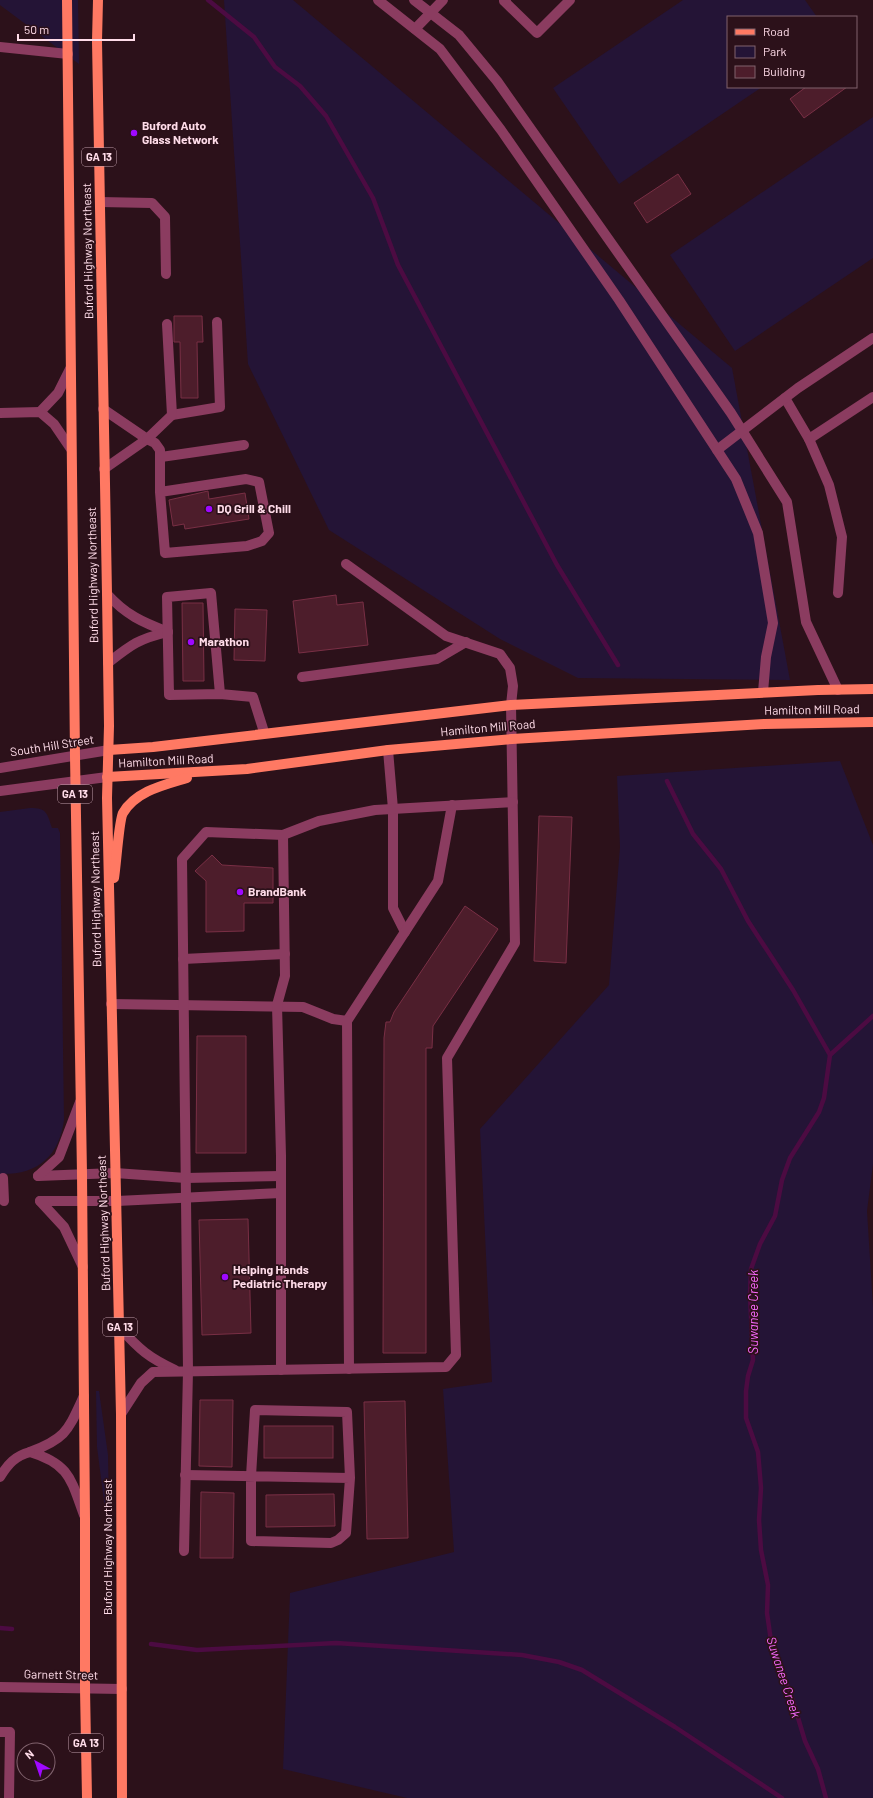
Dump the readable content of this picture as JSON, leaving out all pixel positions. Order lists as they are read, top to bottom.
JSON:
{
  "streets": {
    "main road": ["GA 13", "Buford Highway Northeast", "Hamilton Mill Road"],
    "street": ["South Hill Street", "Garnett Street"]
  },
  "crossings": [
    ["Buford Highway Northeast", "Hamilton Mill Road"],
    ["Buford Highway Northeast", "South Hill Street"],
    ["Buford Highway Northeast", "Garnett Street"],
    ["Hamilton Mill Road", "South Hill Street"]
  ],
  "water": ["Suwanee Creek"],
  "places": [
    "Buford Auto Glass Network",
    "DQ Grill & Chill",
    "Marathon",
    "BrandBank",
    "Helping Hands Pediatric Therapy"
  ],
  "legend": ["Road", "Park", "Building"],
  "scale_bar": "50 m",
  "north": "top left"
}
